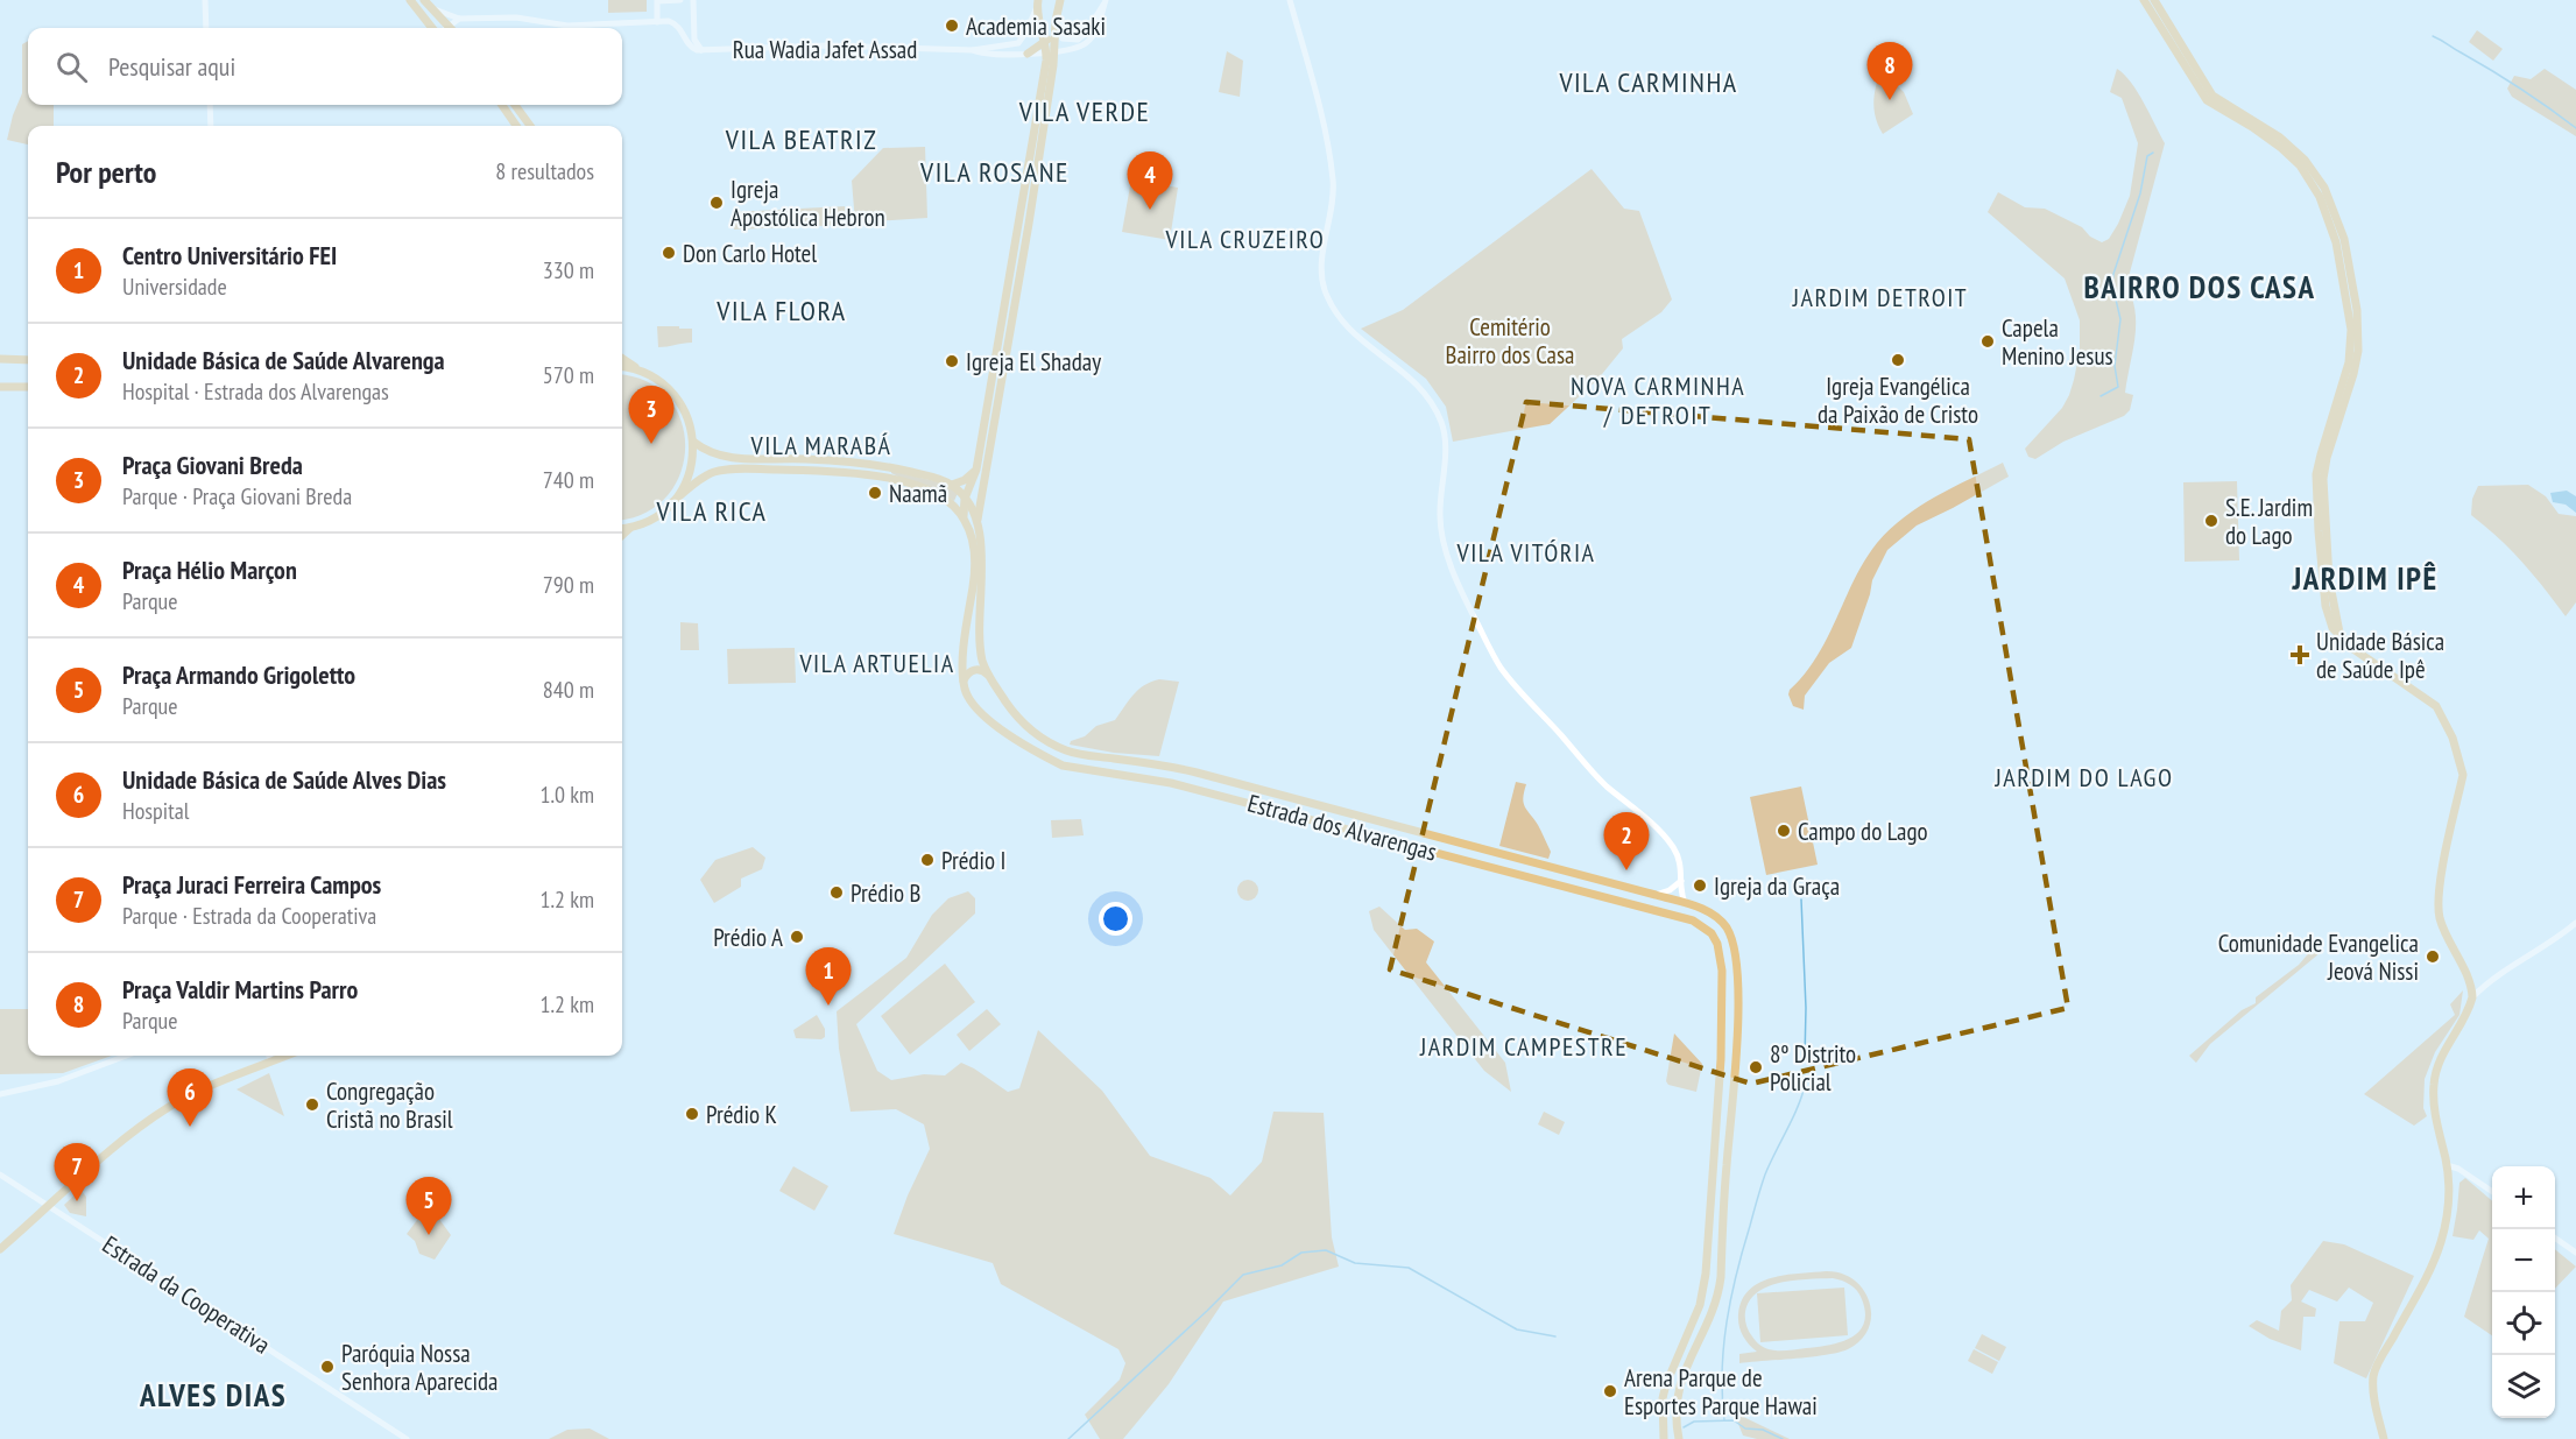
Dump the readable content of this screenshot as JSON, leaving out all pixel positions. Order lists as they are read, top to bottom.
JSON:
{
  "streets": {
    "main road": ["Estrada dos Alvarengas"],
    "street": ["Rua Wadia Jafet Assad", "Estrada da Cooperativa"]
  },
  "districts": [
    "VILA CARMINHA",
    "VILA VERDE",
    "VILA BEATRIZ",
    "VILA ROSANE",
    "VILA CRUZEIRO",
    "BAIRRO DOS CASA",
    "JARDIM DETROIT",
    "VILA FLORA",
    "NOVA CARMINHA / DETROIT",
    "VILA MARABÁ",
    "VILA RICA",
    "VILA VITÓRIA",
    "JARDIM IPÊ",
    "VILA ARTUELIA",
    "JARDIM DO LAGO",
    "JARDIM CAMPESTRE",
    "ALVES DIAS"
  ],
  "parks": ["Cemitério Bairro dos Casa"],
  "places": {
    "other": [
      "Academia Sasaki",
      "Igreja Apostólica Hebron",
      "Don Carlo Hotel",
      "Capela Menino Jesus",
      "Igreja Evangélica da Paixão de Cristo",
      "Igreja El Shaday",
      "Naamã",
      "S.E. Jardim do Lago",
      "Campo do Lago",
      "Prédio I",
      "Igreja da Graça",
      "Prédio B",
      "Prédio A",
      "Comunidade Evangelica Jeová Nissi",
      "8º Distrito Policial",
      "Congregação Cristã no Brasil",
      "Prédio K",
      "Paróquia Nossa Senhora Aparecida",
      "Arena Parque de Esportes Parque Hawai"
    ],
    "health": ["Unidade Básica de Saúde Ipê"]
  },
  "page": {
    "search": "Pesquisar aqui",
    "pins": [
      "8",
      "4",
      "3",
      "2",
      "1",
      "6",
      "7",
      "5"
    ],
    "heading": ["Por perto", "8 resultados"],
    "list": [
      {
        "mark": "1",
        "name": "Centro Universitário FEI",
        "note": "Universidade",
        "value": "330 m"
      },
      {
        "mark": "2",
        "name": "Unidade Básica de Saúde Alvarenga",
        "note": "Hospital · Estrada dos Alvarengas",
        "value": "570 m"
      },
      {
        "mark": "3",
        "name": "Praça Giovani Breda",
        "note": "Parque · Praça Giovani Breda",
        "value": "740 m"
      },
      {
        "mark": "4",
        "name": "Praça Hélio Marçon",
        "note": "Parque",
        "value": "790 m"
      },
      {
        "mark": "5",
        "name": "Praça Armando Grigoletto",
        "note": "Parque",
        "value": "840 m"
      },
      {
        "mark": "6",
        "name": "Unidade Básica de Saúde Alves Dias",
        "note": "Hospital",
        "value": "1.0 km"
      },
      {
        "mark": "7",
        "name": "Praça Juraci Ferreira Campos",
        "note": "Parque · Estrada da Cooperativa",
        "value": "1.2 km"
      },
      {
        "mark": "8",
        "name": "Praça Valdir Martins Parro",
        "note": "Parque",
        "value": "1.2 km"
      }
    ],
    "map_buttons": ["+", "−"]
  }
}
